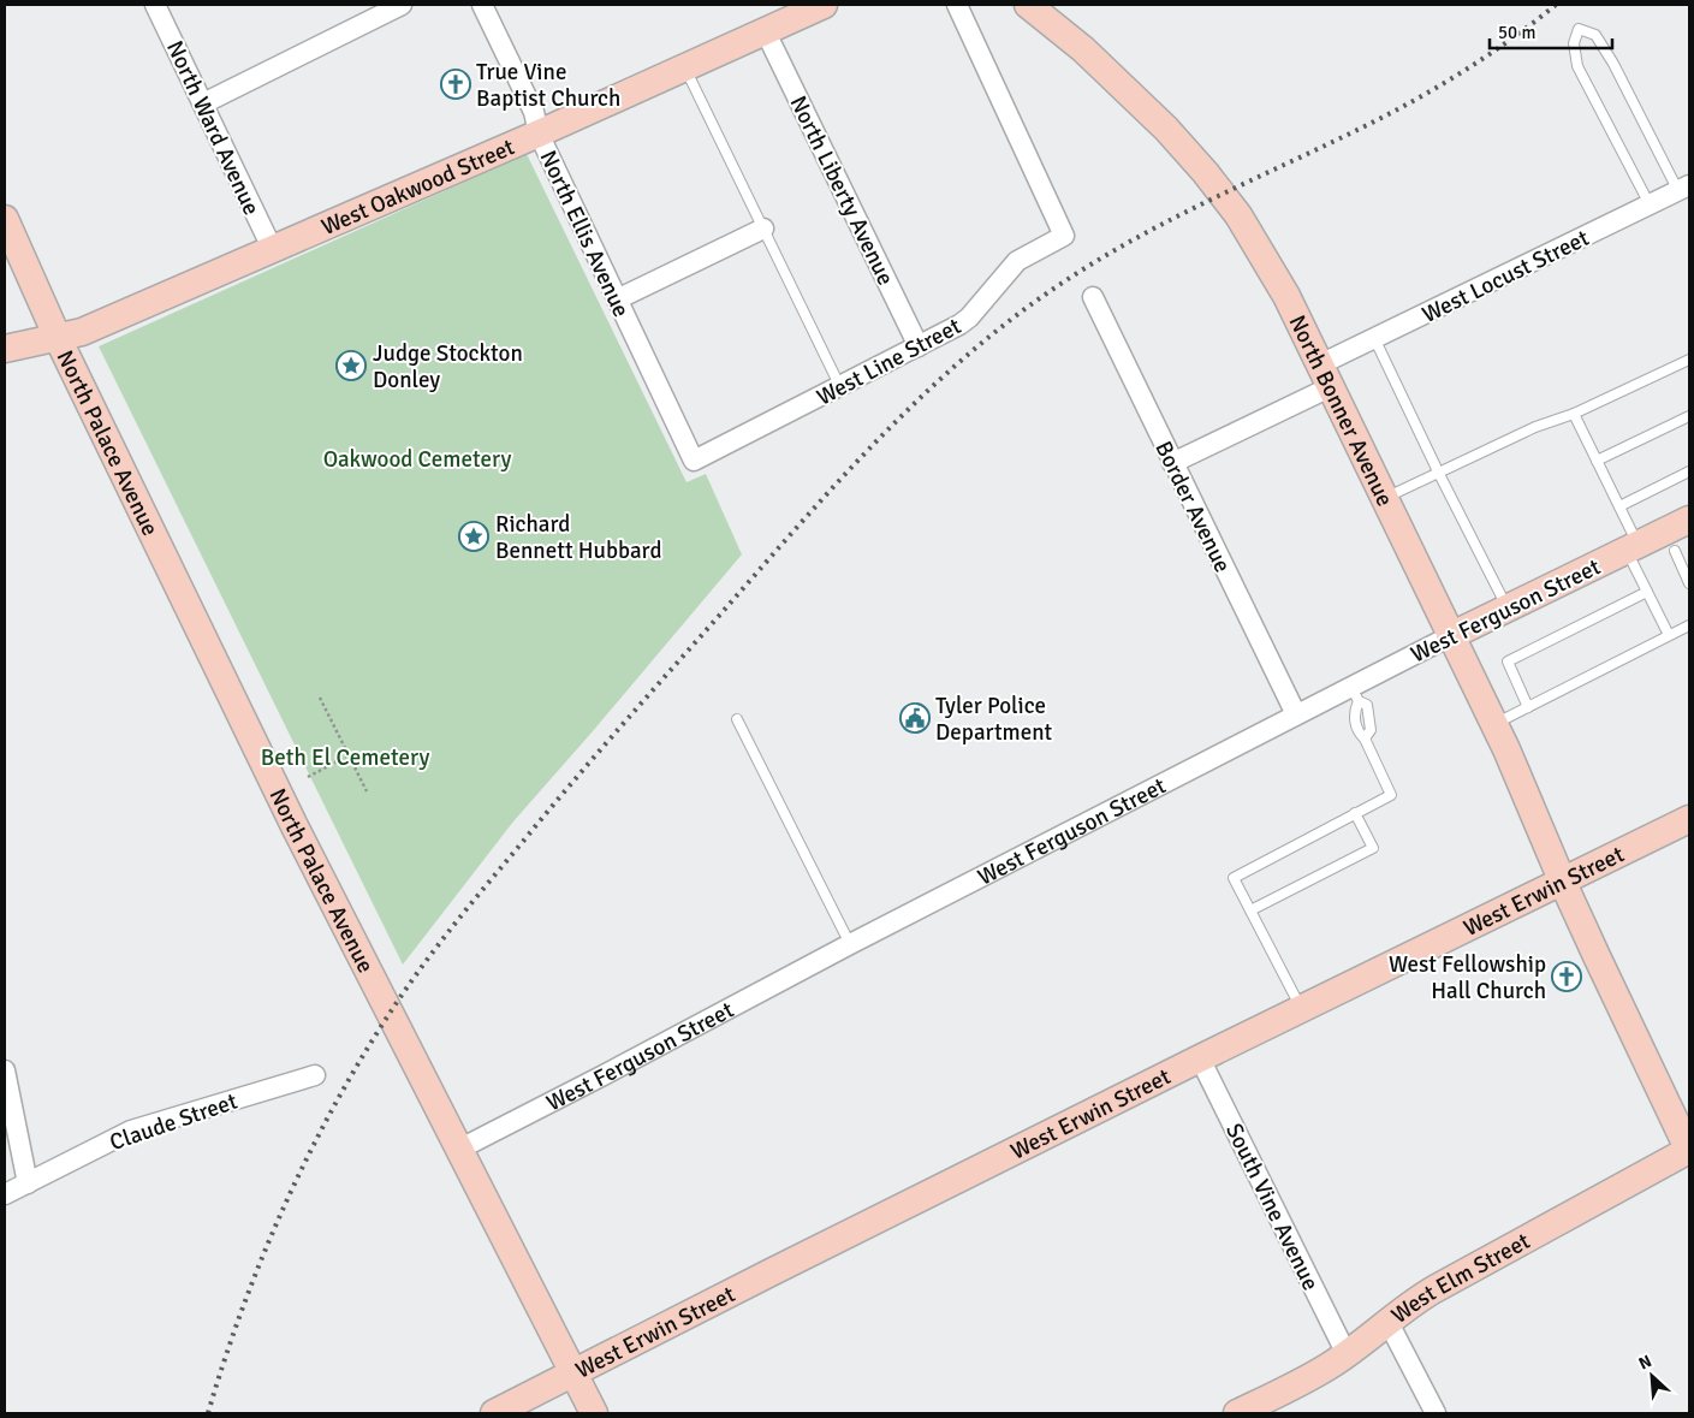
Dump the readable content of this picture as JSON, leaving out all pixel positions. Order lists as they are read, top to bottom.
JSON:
{
  "streets": {
    "main road": [
      "West Oakwood Street",
      "North Bonner Avenue",
      "North Palace Avenue",
      "West Ferguson Street",
      "West Erwin Street",
      "West Elm Street"
    ],
    "street": [
      "North Ward Avenue",
      "North Liberty Avenue",
      "North Ellis Avenue",
      "West Locust Street",
      "West Line Street",
      "Border Avenue",
      "Claude Street",
      "South Vine Avenue"
    ]
  },
  "crossings": [
    ["North Ward Avenue", "West Oakwood Street"],
    ["West Oakwood Street", "North Liberty Avenue"],
    ["West Oakwood Street", "North Ellis Avenue"],
    ["West Oakwood Street", "North Palace Avenue"],
    ["North Liberty Avenue", "West Line Street"],
    ["North Ellis Avenue", "West Line Street"],
    ["West Locust Street", "North Bonner Avenue"],
    ["West Locust Street", "Border Avenue"],
    ["North Bonner Avenue", "West Ferguson Street"],
    ["North Bonner Avenue", "West Erwin Street"],
    ["North Bonner Avenue", "West Elm Street"],
    ["North Palace Avenue", "West Ferguson Street"],
    ["North Palace Avenue", "West Erwin Street"],
    ["Border Avenue", "West Ferguson Street"],
    ["West Erwin Street", "South Vine Avenue"],
    ["South Vine Avenue", "West Elm Street"]
  ],
  "parks": ["Oakwood Cemetery", "Beth El Cemetery"],
  "places": {
    "church": ["True Vine Baptist Church", "West Fellowship Hall Church"],
    "place": ["Judge Stockton Donley", "Richard Bennett Hubbard"],
    "public building": ["Tyler Police Department"]
  },
  "scale_bar": "50 m",
  "north": "top left"
}
